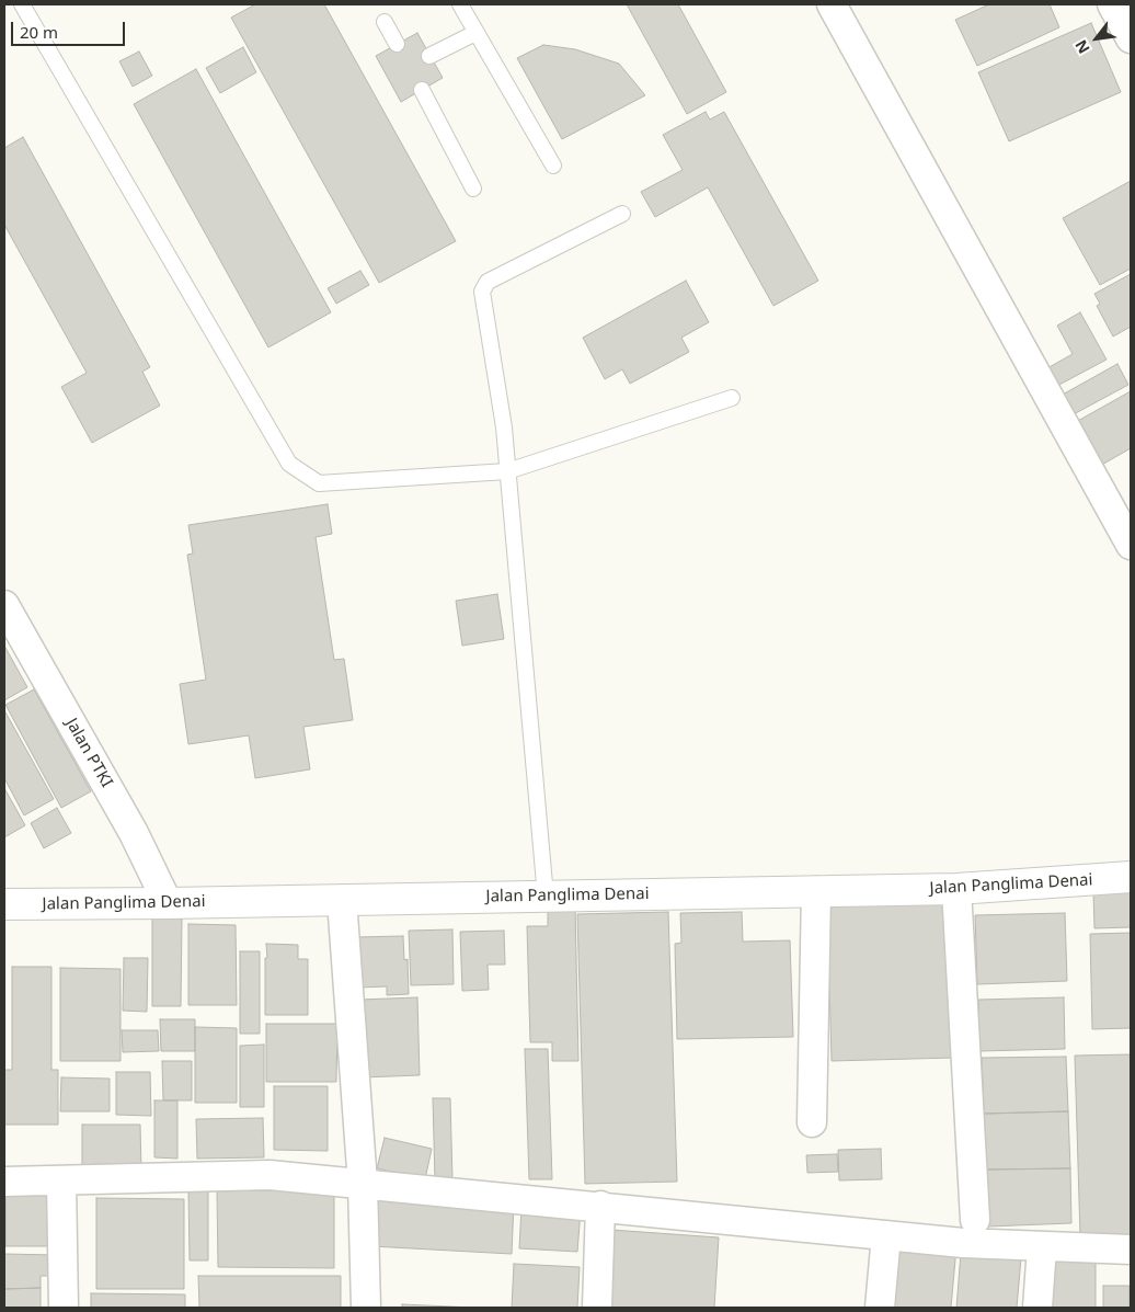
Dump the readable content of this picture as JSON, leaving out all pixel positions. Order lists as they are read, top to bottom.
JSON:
{
  "streets": {
    "main road": ["Jalan Panglima Denai"],
    "street": ["Jalan PTKI"]
  },
  "crossings": [
    ["Jalan PTKI", "Jalan Panglima Denai"]
  ],
  "scale_bar": "20 m",
  "north": "bottom left"
}
